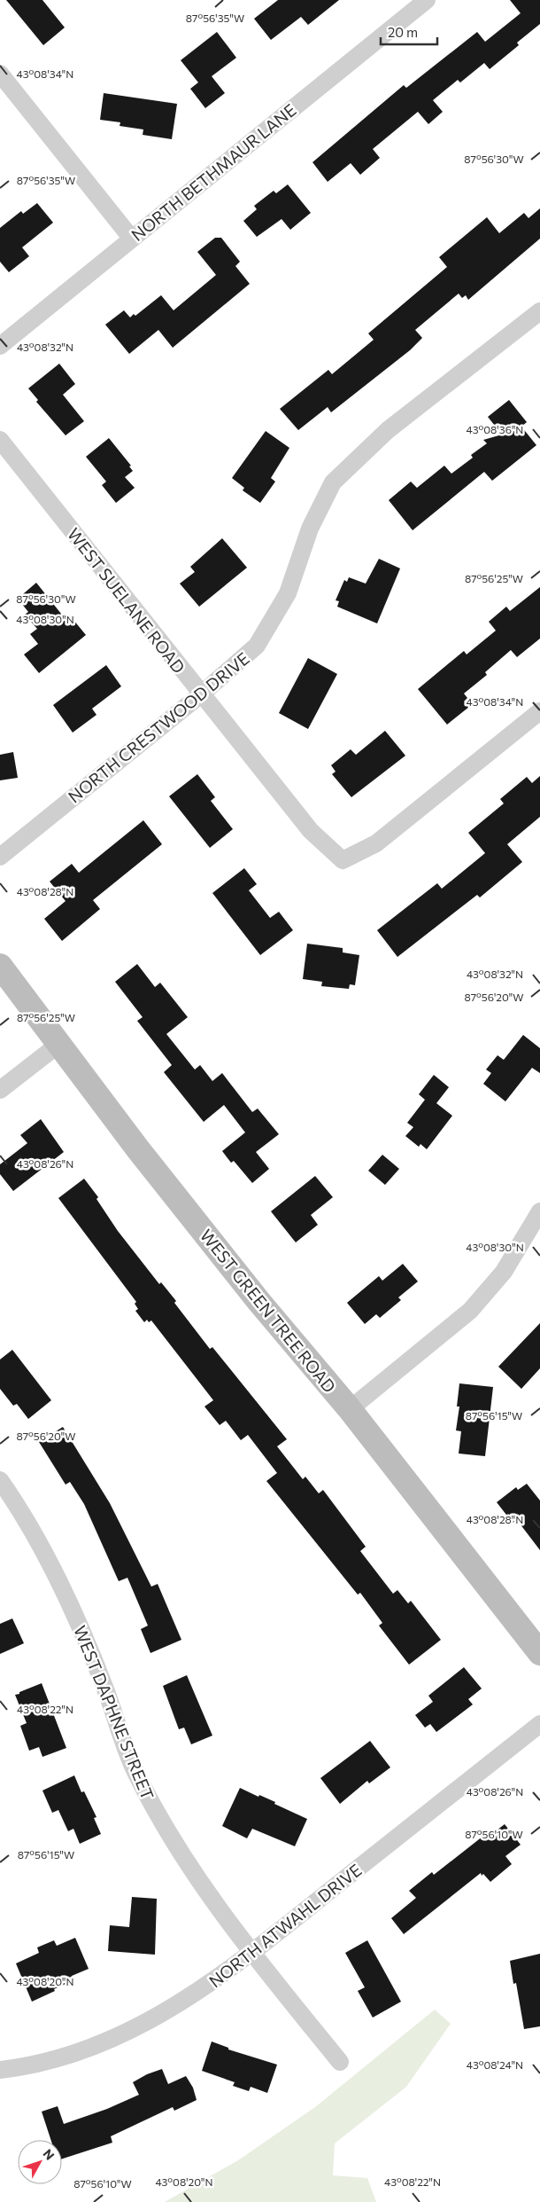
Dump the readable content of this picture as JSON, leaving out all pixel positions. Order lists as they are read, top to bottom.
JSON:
{
  "streets": {
    "street": [
      "NORTH BETHMAUR LANE",
      "WEST SUELANE ROAD",
      "NORTH CRESTWOOD DRIVE",
      "WEST GREEN TREE ROAD",
      "WEST DAPHNE STREET",
      "NORTH ATWAHL DRIVE"
    ]
  },
  "crossings": [
    ["WEST SUELANE ROAD", "NORTH CRESTWOOD DRIVE"],
    ["WEST DAPHNE STREET", "NORTH ATWAHL DRIVE"]
  ],
  "scale_bar": "20 m",
  "north": "top right",
  "coordinates": [
    "87°56'35\"W",
    "43°08'34\"N",
    "87°56'30\"W",
    "43°08'32\"N",
    "43°08'36\"N",
    "87°56'25\"W",
    "43°08'30\"N",
    "43°08'28\"N",
    "87°56'20\"W",
    "43°08'26\"N",
    "87°56'15\"W",
    "43°08'22\"N",
    "87°56'10\"W",
    "43°08'20\"N",
    "43°08'24\"N"
  ]
}
